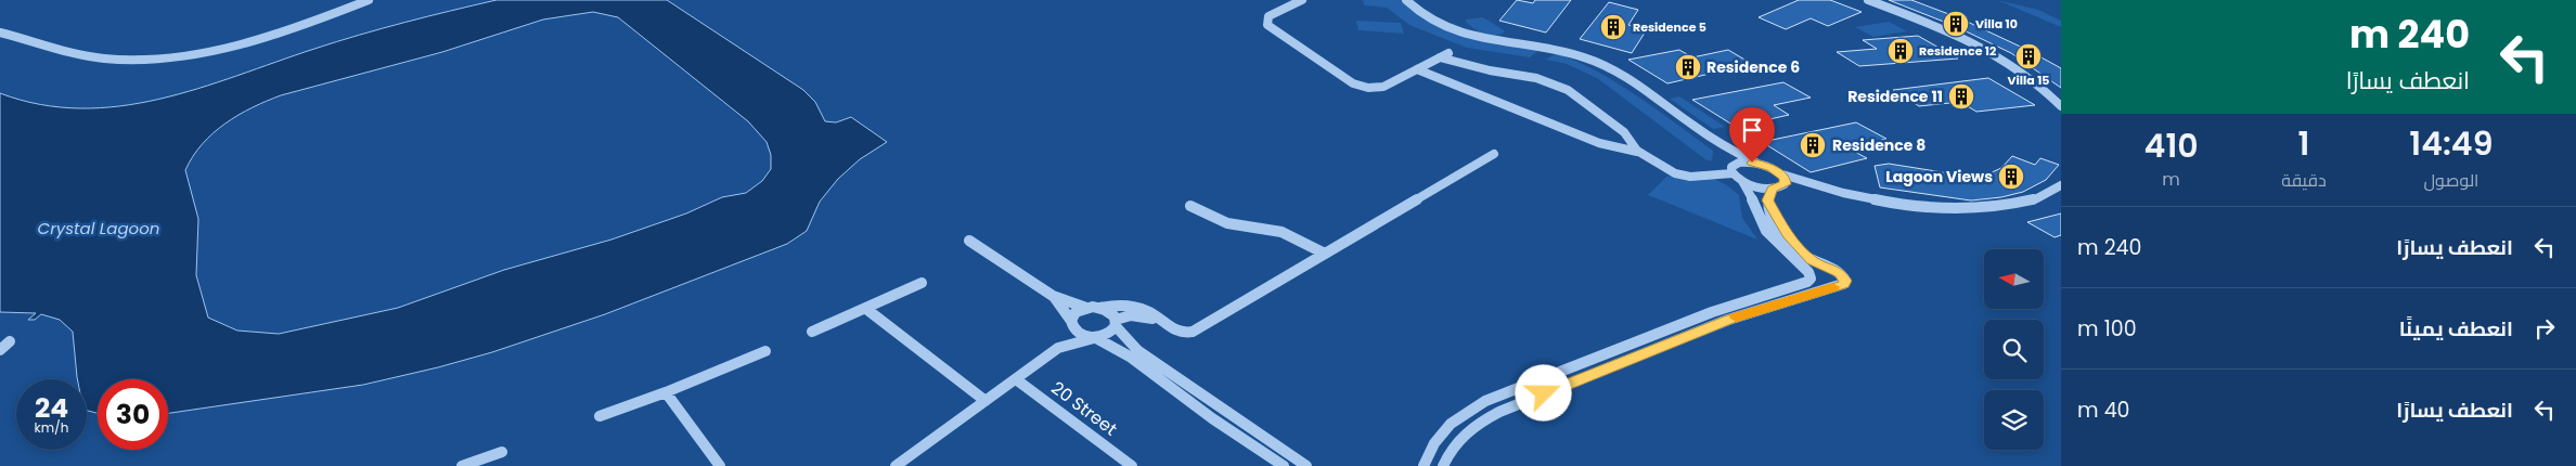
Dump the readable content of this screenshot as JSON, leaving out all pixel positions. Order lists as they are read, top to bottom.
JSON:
{
  "streets": {
    "street": ["20 Street"]
  },
  "water": ["Crystal Lagoon"],
  "places": {
    "building": [
      "Villa 10",
      "Residence 5",
      "Residence 12",
      "Villa 15",
      "Residence 6",
      "Residence 11",
      "Residence 8",
      "Lagoon Views"
    ]
  },
  "north": "left",
  "page": {
    "turn": ["240 m", "انعطف يسارًا"],
    "eta": [
      "14:49",
      "الوصول",
      "1",
      "دقيقة",
      "410",
      "m"
    ],
    "list": [
      {
        "name": "انعطف يسارًا",
        "value": "240 m"
      },
      {
        "name": "انعطف يمينًا",
        "value": "100 m"
      },
      {
        "name": "انعطف يسارًا",
        "value": "40 m"
      }
    ],
    "speed": "24 km/h",
    "limit": "30"
  }
}
